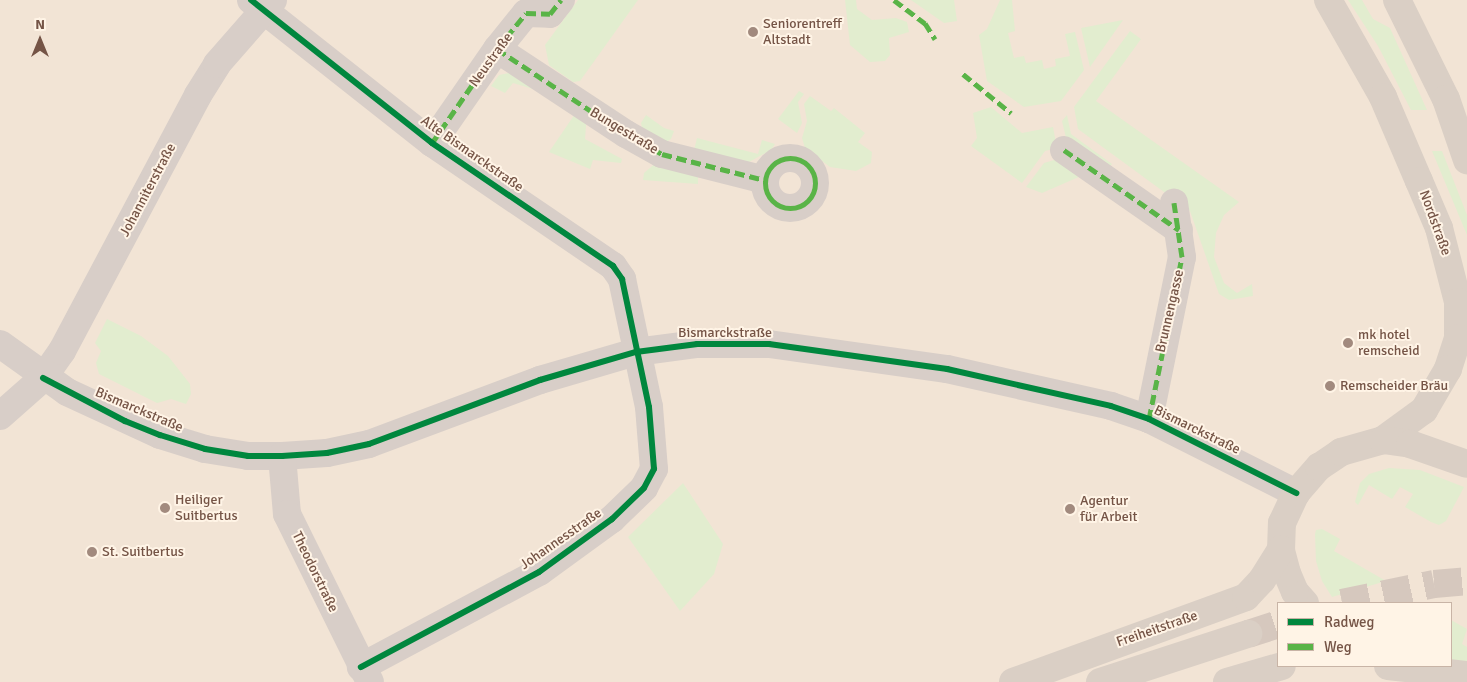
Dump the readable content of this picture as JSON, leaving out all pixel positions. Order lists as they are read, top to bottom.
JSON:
{
  "streets": {
    "main road": ["Nordstraße", "Freiheitstraße"],
    "street": [
      "Neustraße",
      "Bungestraße",
      "Alte Bismarckstraße",
      "Johanniterstraße",
      "Brunnengasse",
      "Bismarckstraße",
      "Johannesstraße",
      "Theodorstraße"
    ]
  },
  "crossings": [
    ["Neustraße", "Bungestraße"],
    ["Neustraße", "Alte Bismarckstraße"],
    ["Alte Bismarckstraße", "Johanniterstraße"],
    ["Alte Bismarckstraße", "Bismarckstraße"],
    ["Alte Bismarckstraße", "Johannesstraße"],
    ["Johanniterstraße", "Bismarckstraße"],
    ["Brunnengasse", "Bismarckstraße"],
    ["Bismarckstraße", "Johannesstraße"],
    ["Bismarckstraße", "Theodorstraße"],
    ["Johannesstraße", "Theodorstraße"]
  ],
  "places": [
    "Seniorentreff Altstadt",
    "mk hotel remscheid",
    "Remscheider Bräu",
    "Heiliger Suitbertus",
    "Agentur für Arbeit",
    "St. Suitbertus"
  ],
  "legend": ["Radweg", "Weg"],
  "north": "top"
}
